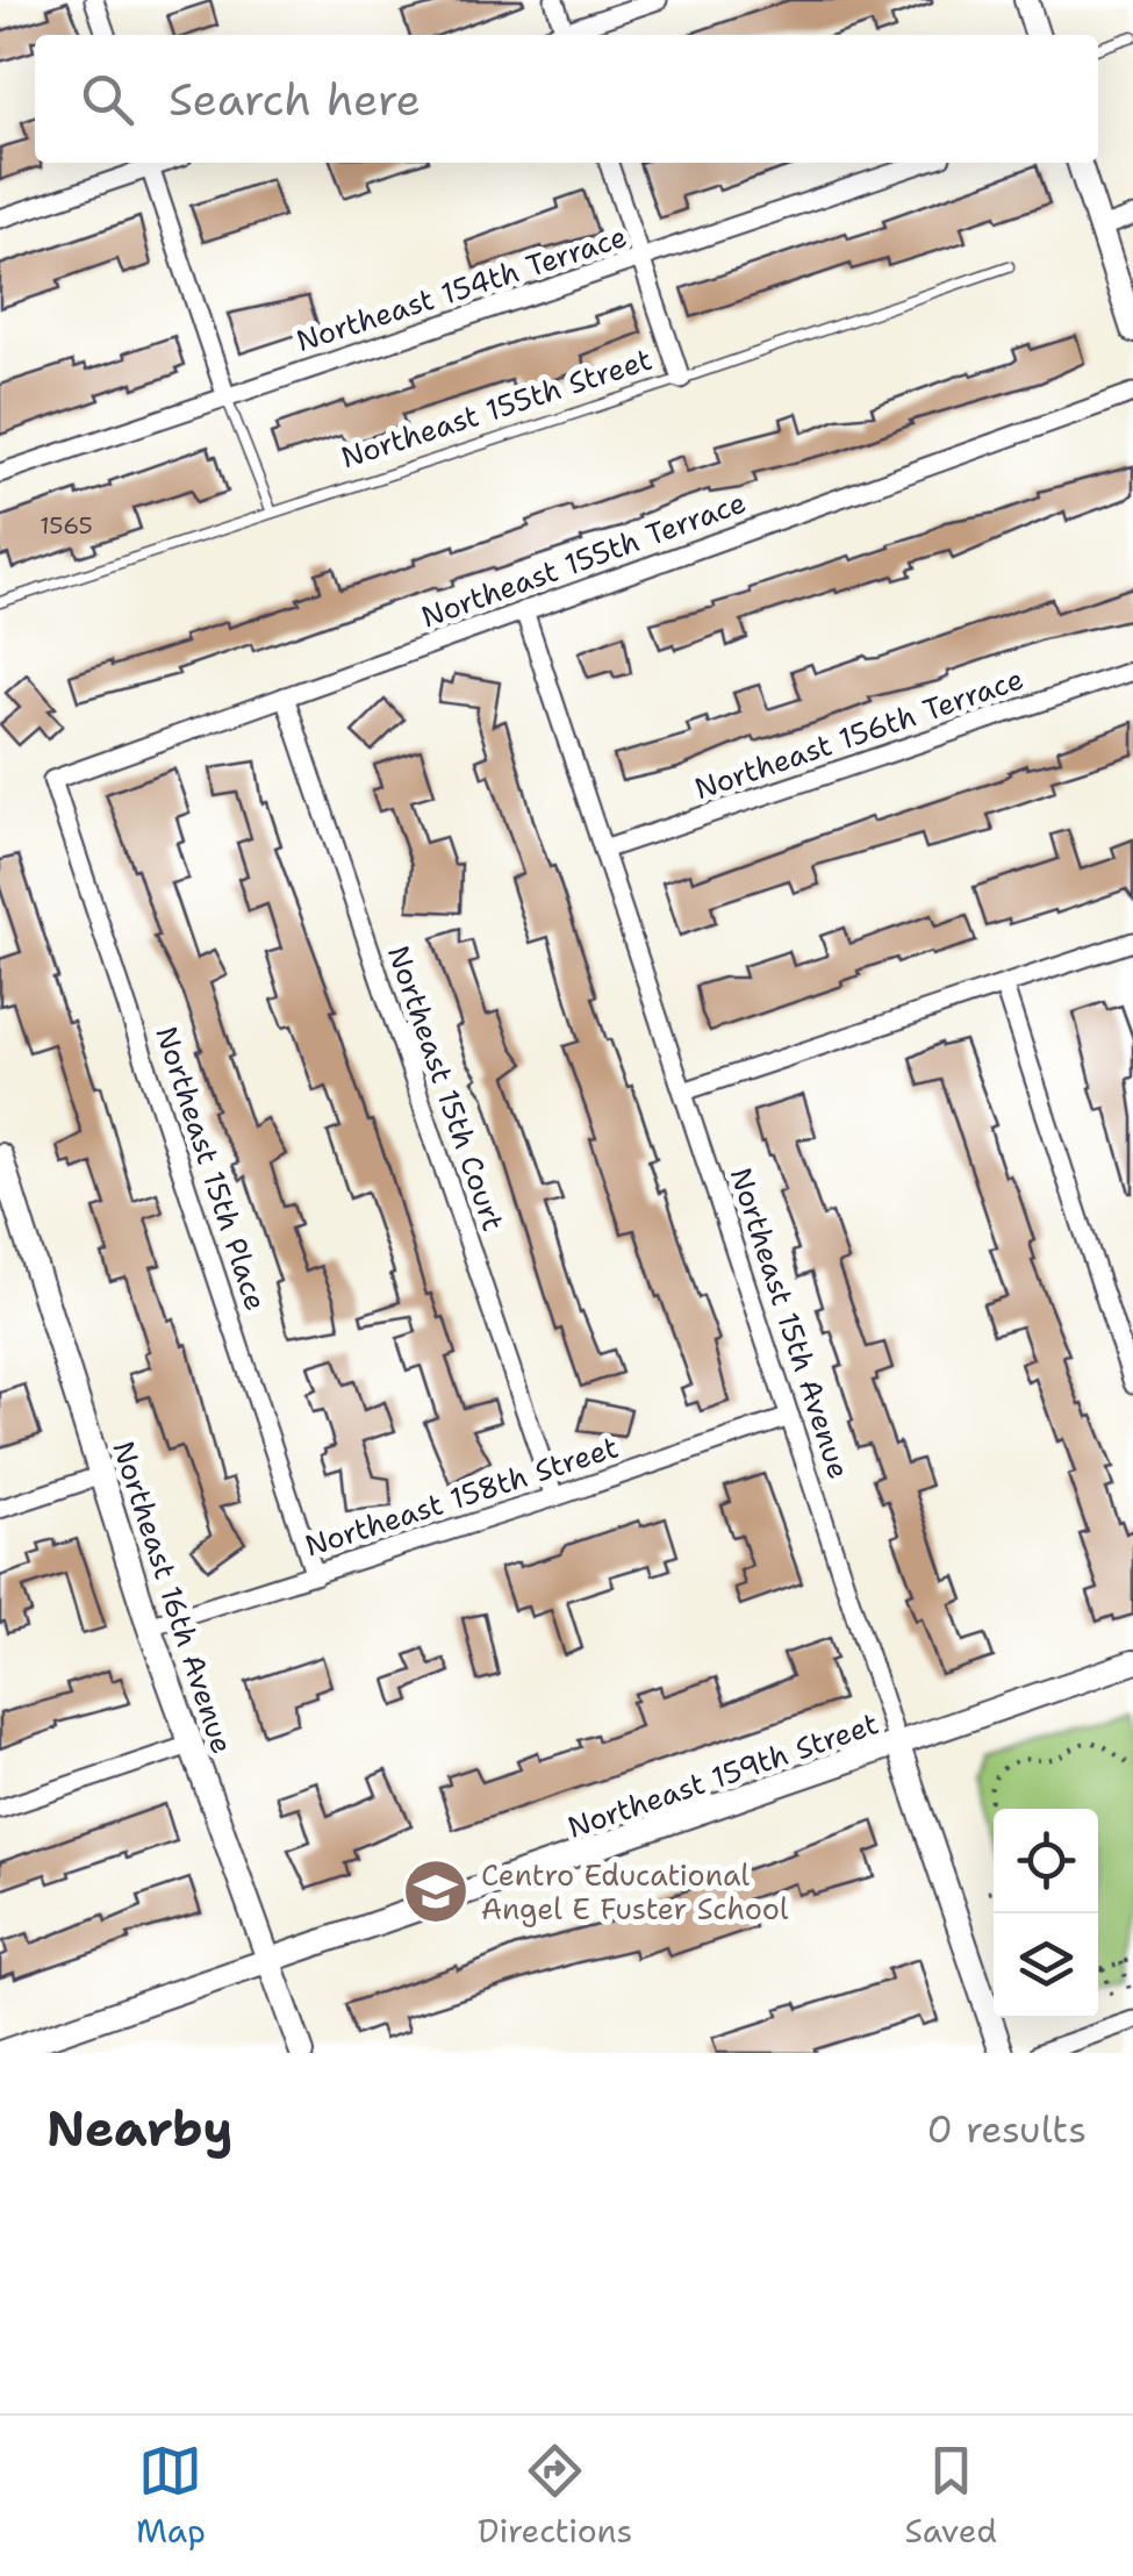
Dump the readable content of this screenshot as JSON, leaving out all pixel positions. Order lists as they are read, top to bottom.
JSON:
{
  "streets": {
    "street": [
      "Northeast 154th Terrace",
      "Northeast 155th Terrace",
      "Northeast 156th Terrace",
      "Northeast 15th Court",
      "Northeast 15th Place",
      "Northeast 15th Avenue",
      "Northeast 158th Street",
      "Northeast 16th Avenue",
      "Northeast 159th Street"
    ],
    "lane": ["Northeast 155th Street"]
  },
  "crossings": [
    ["Northeast 155th Terrace", "Northeast 15th Court"],
    ["Northeast 155th Terrace", "Northeast 15th Place"],
    ["Northeast 155th Terrace", "Northeast 15th Avenue"],
    ["Northeast 156th Terrace", "Northeast 15th Avenue"],
    ["Northeast 15th Court", "Northeast 158th Street"],
    ["Northeast 15th Place", "Northeast 158th Street"],
    ["Northeast 15th Avenue", "Northeast 158th Street"],
    ["Northeast 15th Avenue", "Northeast 159th Street"],
    ["Northeast 158th Street", "Northeast 16th Avenue"],
    ["Northeast 16th Avenue", "Northeast 159th Street"]
  ],
  "places": {
    "school or university": ["Centro Educational Angel E Fuster School"]
  },
  "house_numbers": ["1565"],
  "page": {
    "search": "Search here",
    "heading": ["Nearby", "0 results"],
    "nav": ["Map", "Directions", "Saved"]
  }
}
